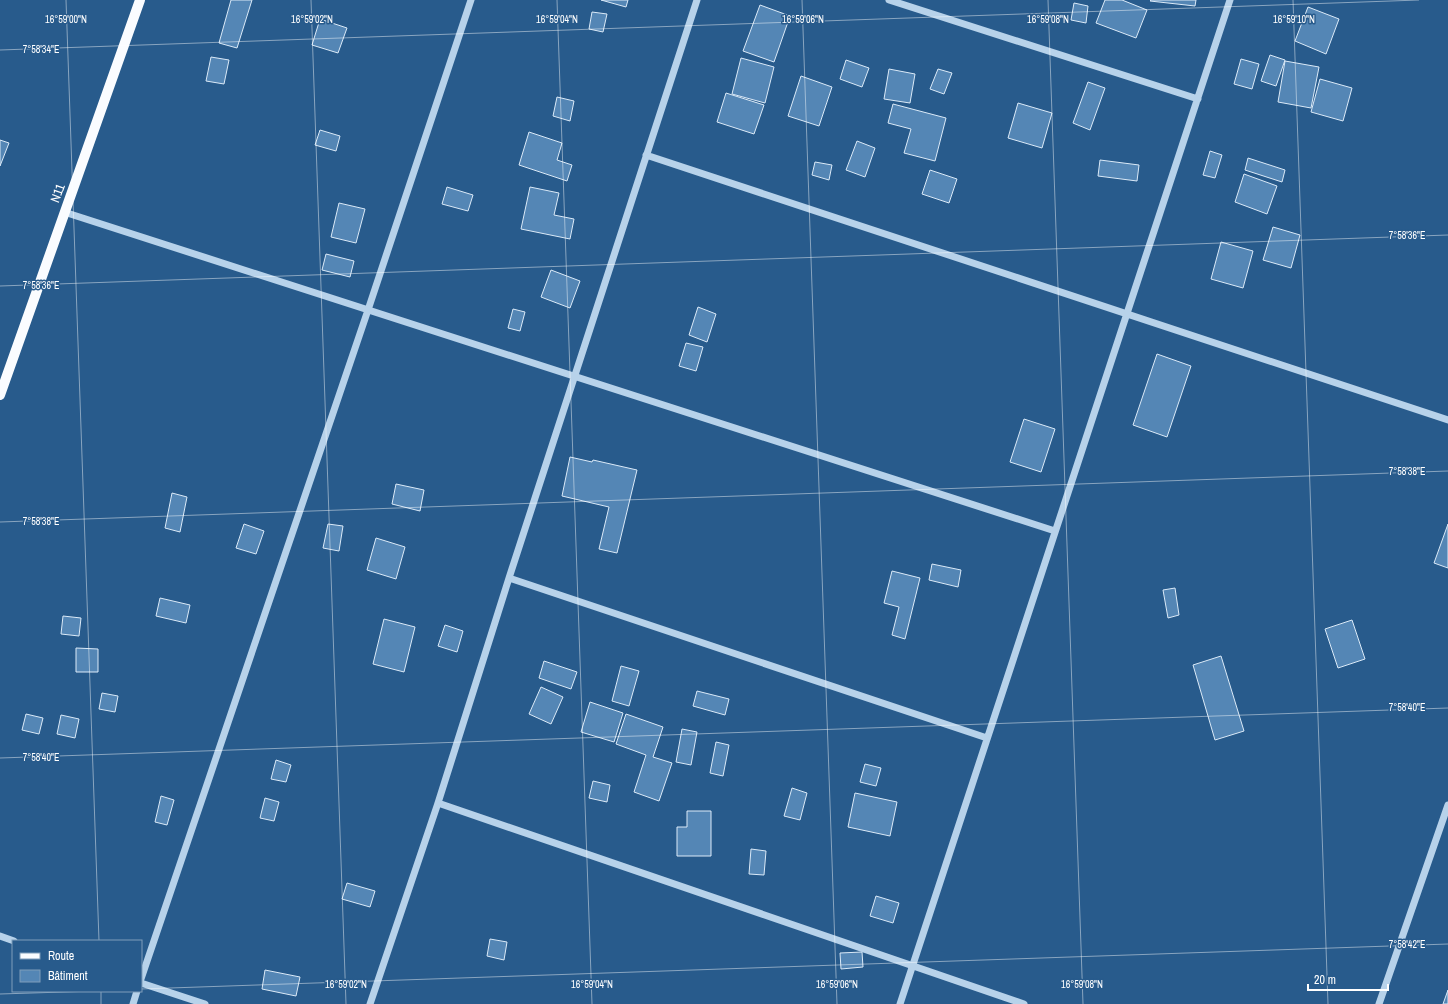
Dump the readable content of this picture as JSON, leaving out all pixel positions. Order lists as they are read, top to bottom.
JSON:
{
  "streets": {
    "main road": ["N11"]
  },
  "legend": ["Route", "Bâtiment"],
  "scale_bar": "20 m",
  "coordinates": [
    "16°59'00\"N",
    "16°59'02\"N",
    "16°59'04\"N",
    "16°59'06\"N",
    "16°59'08\"N",
    "16°59'10\"N",
    "7°58'34\"E",
    "7°58'36\"E",
    "7°58'38\"E",
    "7°58'40\"E",
    "7°58'42\"E"
  ]
}
